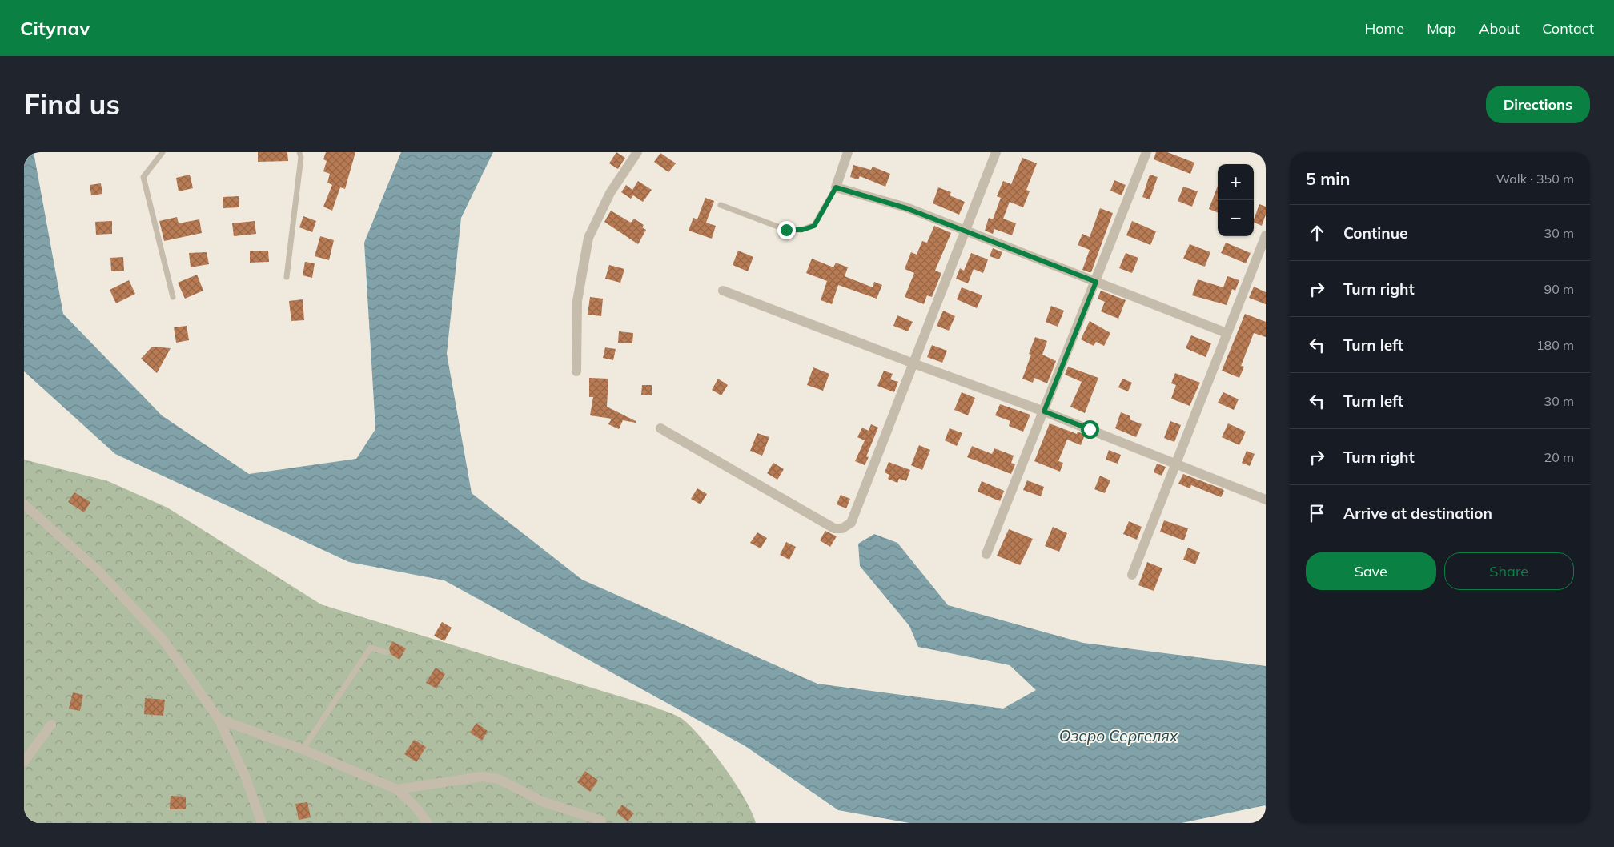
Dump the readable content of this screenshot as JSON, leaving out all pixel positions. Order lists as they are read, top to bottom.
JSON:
{
  "water": ["Озеро Сергелях"],
  "page": {
    "header": "Citynav",
    "nav": [
      "Home",
      "Map",
      "About",
      "Contact"
    ],
    "buttons": [
      "Directions",
      ["Save", "Share"]
    ],
    "title": "Find us",
    "heading": ["5 min", "Walk · 350 m"],
    "map_buttons": ["+", "−"],
    "list": [
      ["Continue", "30 m"],
      ["Turn right", "90 m"],
      ["Turn left", "180 m"],
      ["Turn left", "30 m"],
      ["Turn right", "20 m"],
      "Arrive at destination"
    ]
  }
}
